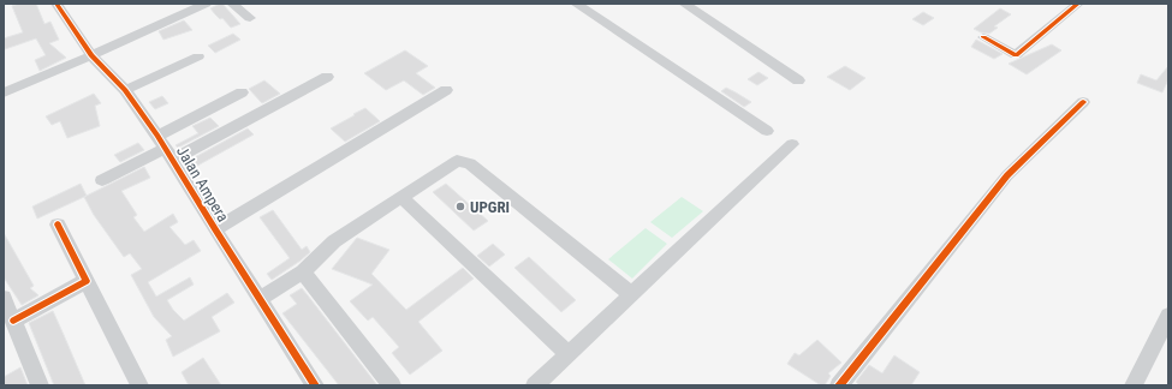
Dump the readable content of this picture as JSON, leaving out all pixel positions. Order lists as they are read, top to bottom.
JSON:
{
  "streets": {
    "street": ["Jalan Ampera"]
  },
  "places": ["UPGRI"]
}
